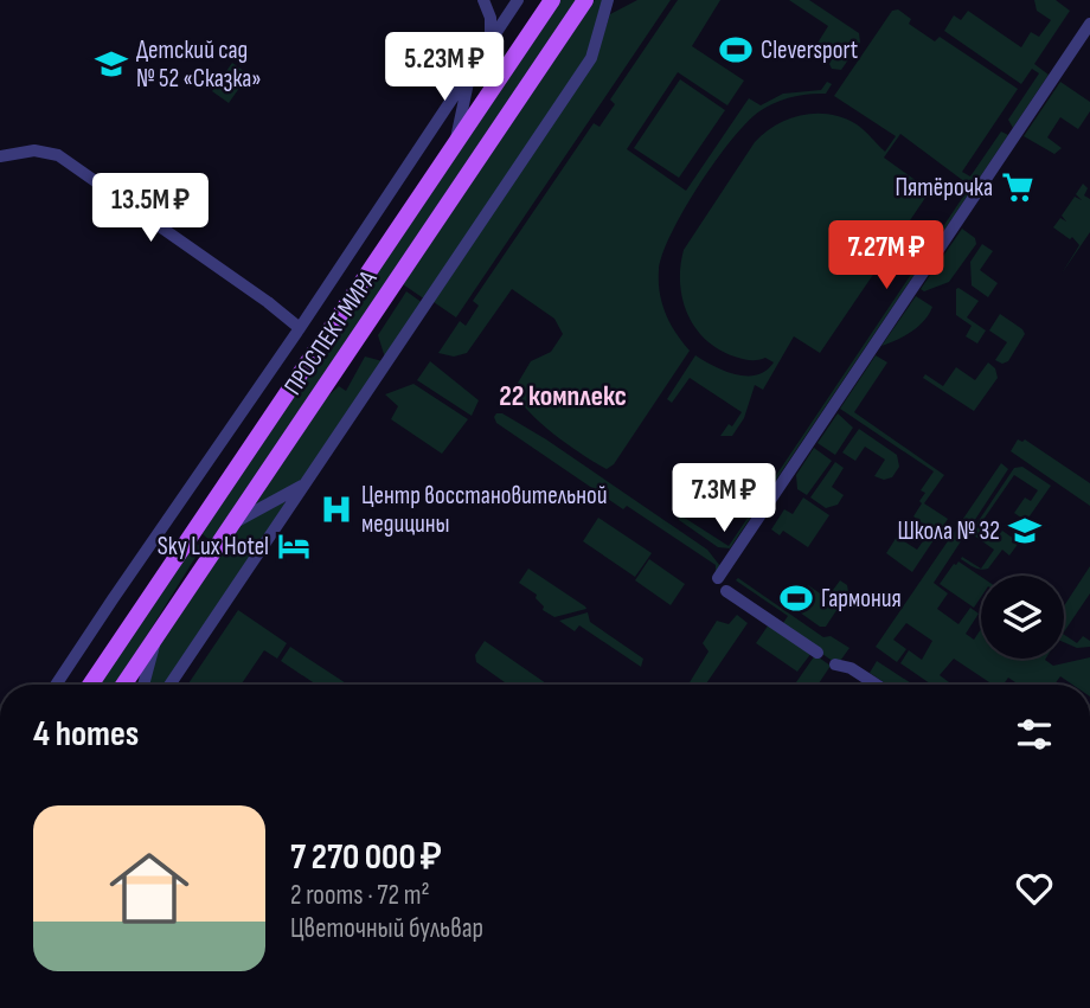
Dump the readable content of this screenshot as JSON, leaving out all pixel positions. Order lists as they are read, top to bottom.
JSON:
{
  "streets": {
    "main road": ["ПРОСПЕКТ МИРА"]
  },
  "districts": ["22 комплекс"],
  "places": {
    "sports": ["Cleversport", "Гармония"],
    "school or university": ["Детский сад № 52 «Сказка»", "Школа № 32"],
    "supermarket": ["Пятёрочка"],
    "hospital": ["Центр восстановительной медицины"],
    "hotel": ["Sky Lux Hotel"]
  },
  "page": {
    "price": [
      "5.23M ₽",
      "13.5M ₽",
      "7.27M ₽",
      "7.3M ₽"
    ],
    "heading": "4 homes",
    "list": [
      {
        "name": "7 270 000 ₽",
        "note": "2 rooms · 72 m² · Цветочный бульвар"
      }
    ]
  }
}
